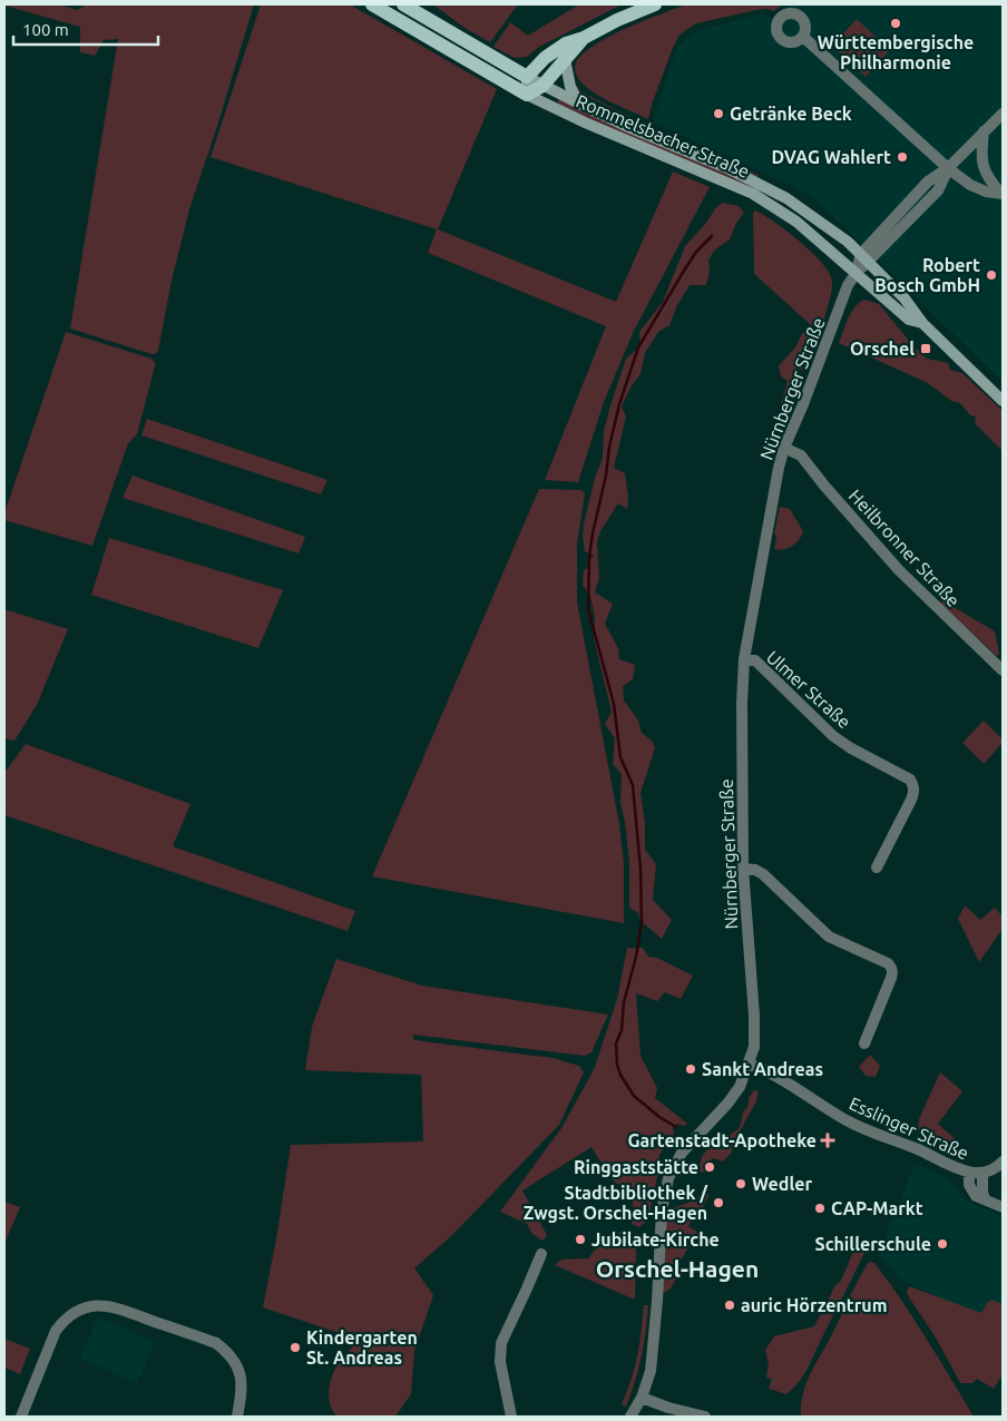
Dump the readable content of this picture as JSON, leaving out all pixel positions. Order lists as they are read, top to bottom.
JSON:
{
  "streets": {
    "main road": ["Rommelsbacher Straße"],
    "street": [
      "Nürnberger Straße",
      "Heilbronner Straße",
      "Ulmer Straße",
      "Esslinger Straße"
    ]
  },
  "crossings": [
    ["Rommelsbacher Straße", "Nürnberger Straße"],
    ["Nürnberger Straße", "Heilbronner Straße"],
    ["Nürnberger Straße", "Ulmer Straße"],
    ["Nürnberger Straße", "Esslinger Straße"]
  ],
  "districts": ["Orschel-Hagen"],
  "places": {
    "other": [
      "Württembergische Philharmonie",
      "Getränke Beck",
      "DVAG Wahlert",
      "Robert Bosch GmbH",
      "Sankt Andreas",
      "Ringgaststätte",
      "Wedler",
      "Stadtbibliothek / Zwgst. Orschel-Hagen",
      "CAP-Markt",
      "Jubilate-Kirche",
      "Schillerschule",
      "auric Hörzentrum",
      "Kindergarten St. Andreas"
    ],
    "transit": ["Orschel"],
    "health": ["Gartenstadt-Apotheke"]
  },
  "scale_bar": "100 m"
}
